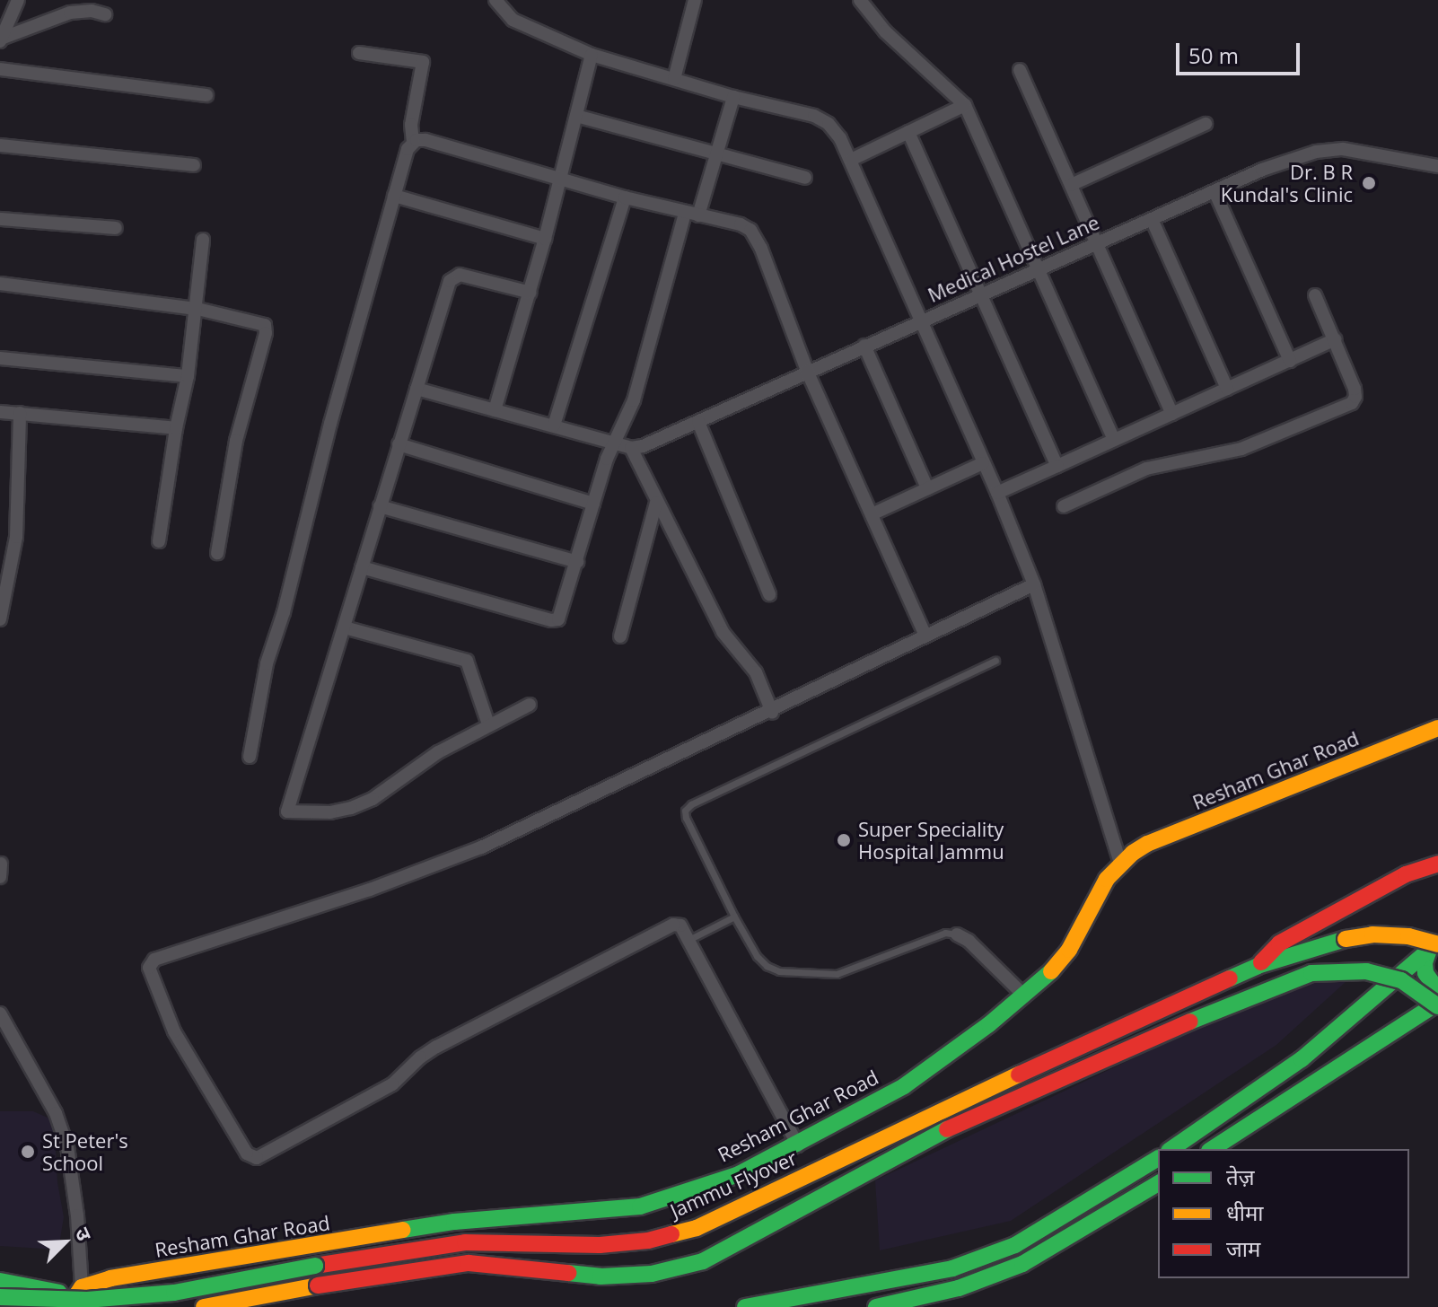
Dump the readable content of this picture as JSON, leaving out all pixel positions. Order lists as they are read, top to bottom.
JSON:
{
  "streets": {
    "main road": ["Resham Ghar Road", "Jammu Flyover"],
    "street": ["Medical Hostel Lane"]
  },
  "places": ["Dr. B R Kundal's Clinic", "Super Speciality Hospital Jammu", "St Peter's School"],
  "legend": ["तेज़", "धीमा", "जाम"],
  "scale_bar": "50 m",
  "north": "top right"
}
